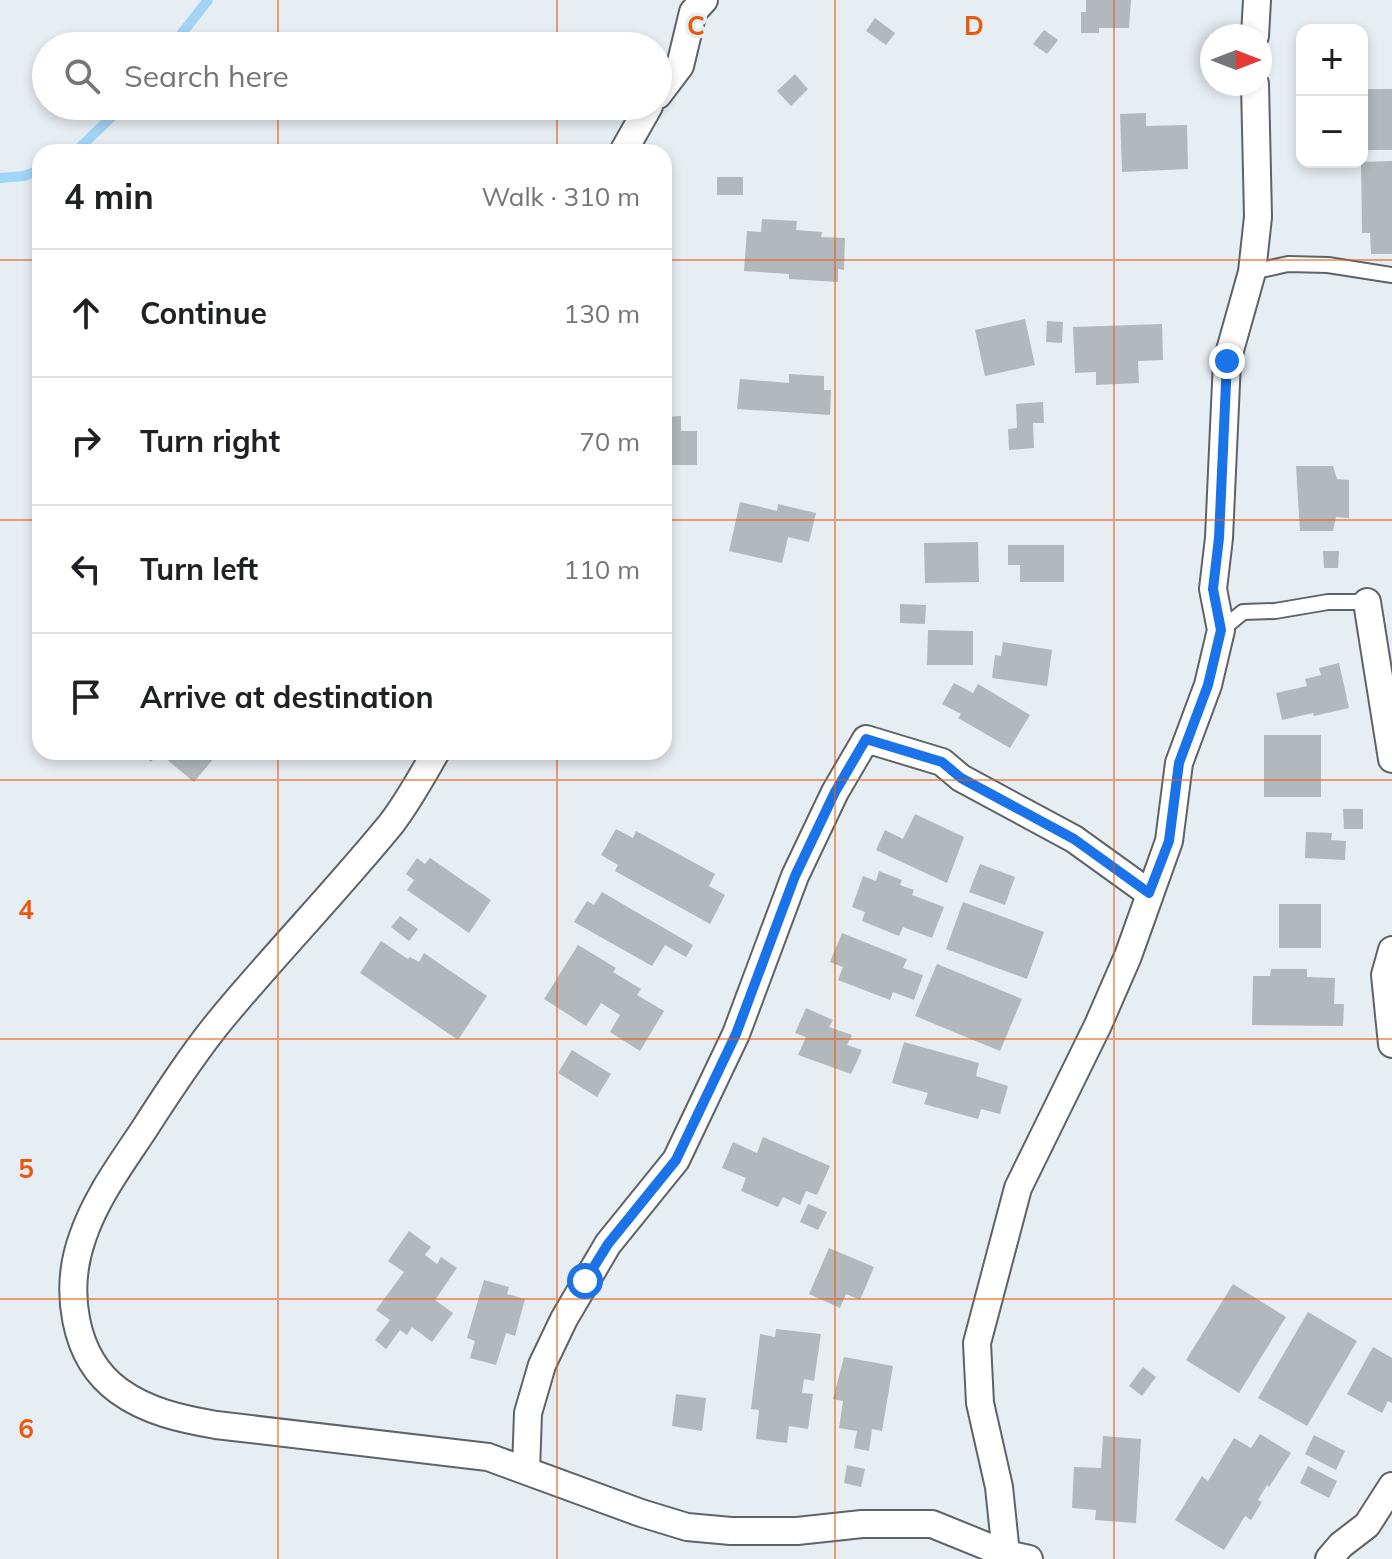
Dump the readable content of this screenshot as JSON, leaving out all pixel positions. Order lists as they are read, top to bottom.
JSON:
{
  "north": "right",
  "page": {
    "map_buttons": ["+", "−"],
    "search": "Search here",
    "heading": ["4 min", "Walk · 310 m"],
    "list": [
      ["Continue", "130 m"],
      ["Turn right", "70 m"],
      ["Turn left", "110 m"],
      "Arrive at destination"
    ]
  },
  "grid": {
    "columns": ["C", "D"],
    "rows": ["4", "5", "6"]
  }
}
